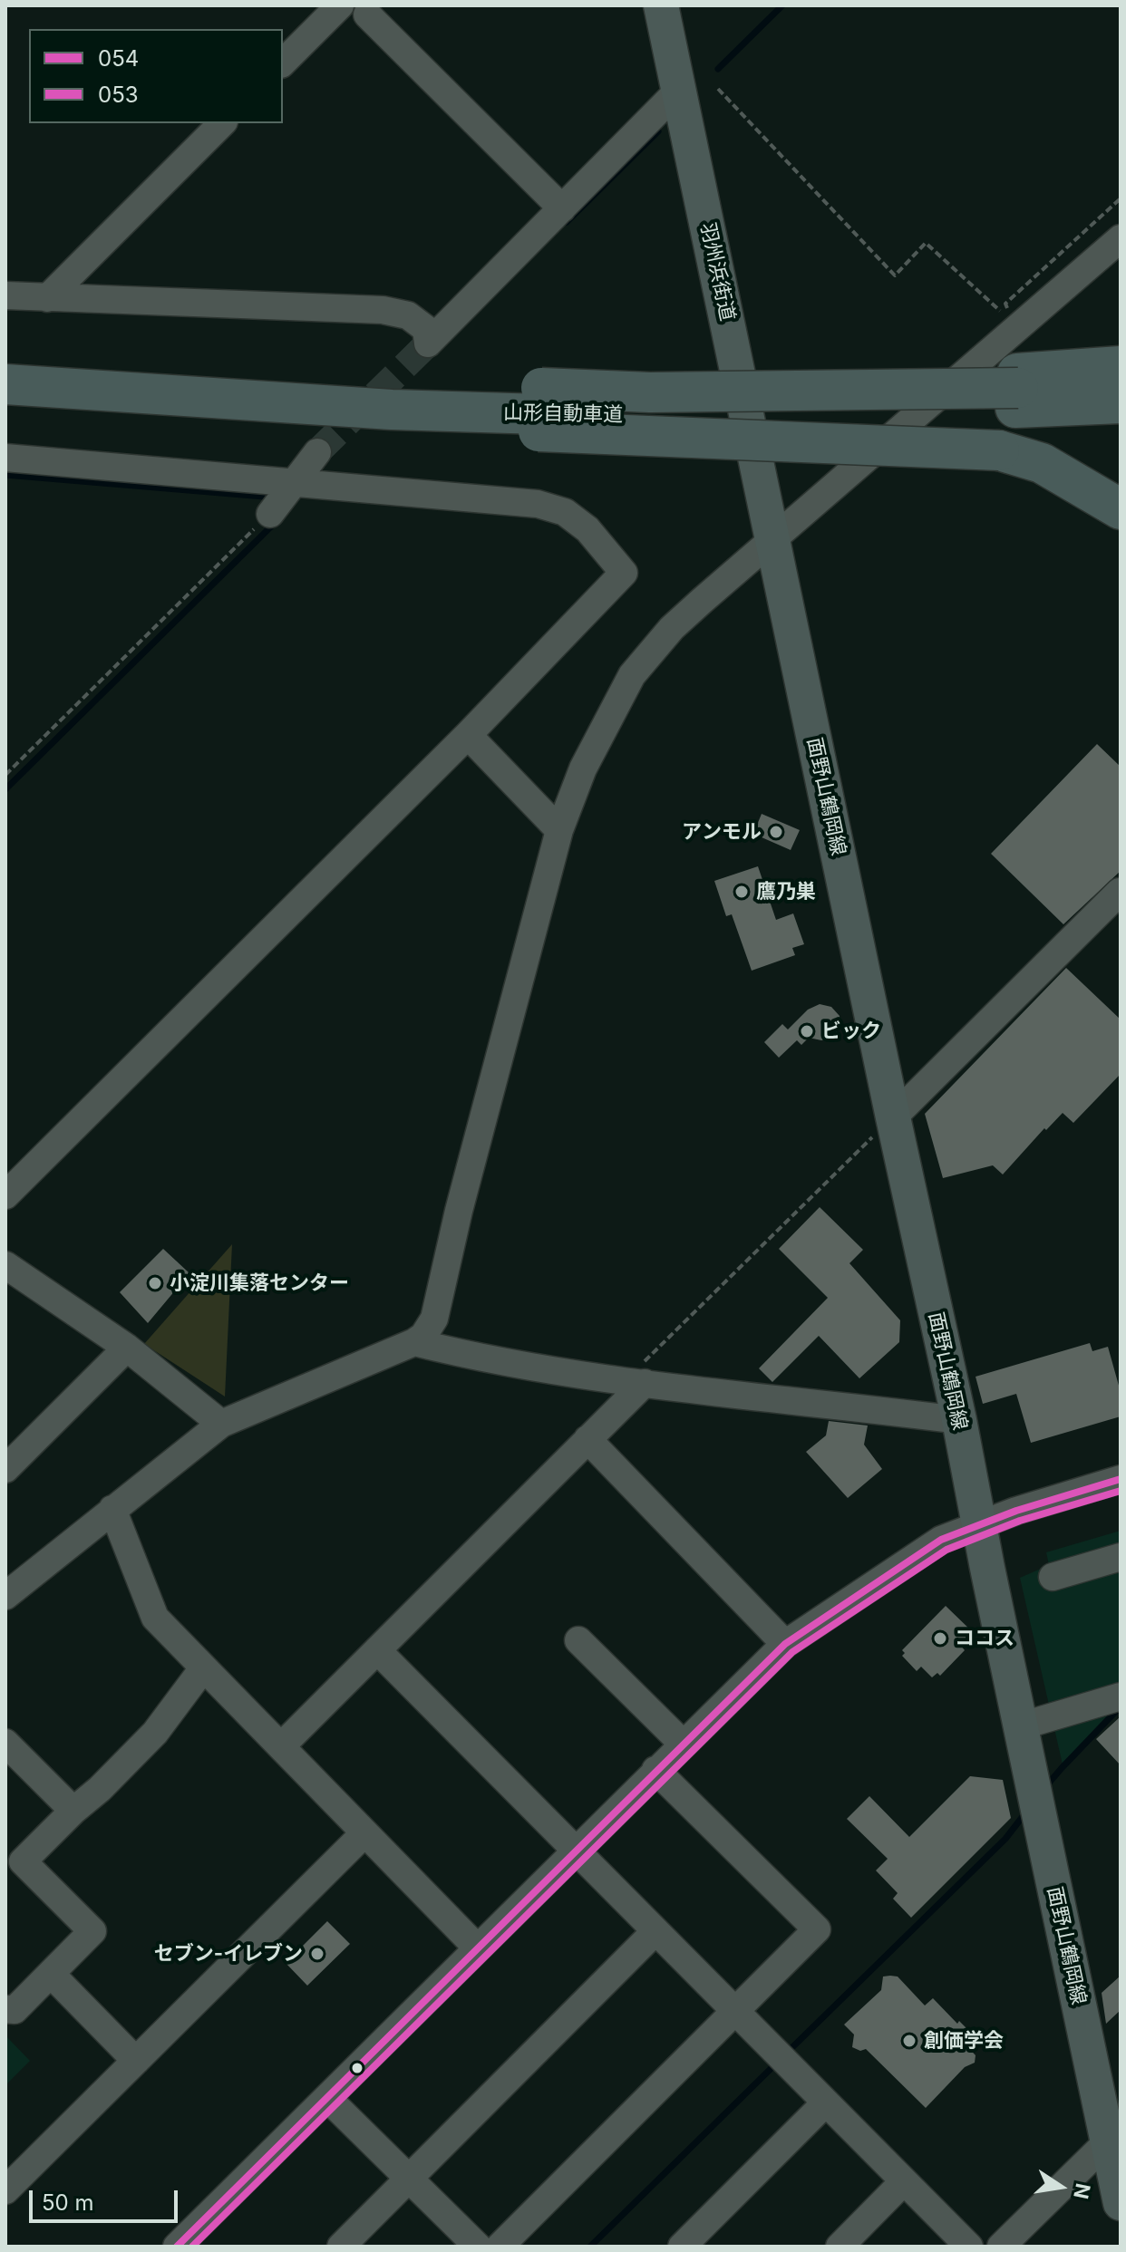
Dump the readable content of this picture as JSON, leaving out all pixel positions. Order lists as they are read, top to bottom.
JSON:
{
  "streets": {
    "highway": ["山形自動車道"],
    "main road": ["羽州浜街道", "面野山鶴岡線"]
  },
  "crossings": [
    ["羽州浜街道", "面野山鶴岡線"]
  ],
  "places": [
    "アンモル",
    "鷹乃巣",
    "ビック",
    "小淀川集落センター",
    "ココス",
    "セブン-イレブン",
    "創価学会"
  ],
  "lines": ["transit line 054", "transit line 053"],
  "legend": ["054", "053"],
  "scale_bar": "50 m",
  "north": "right"
}
